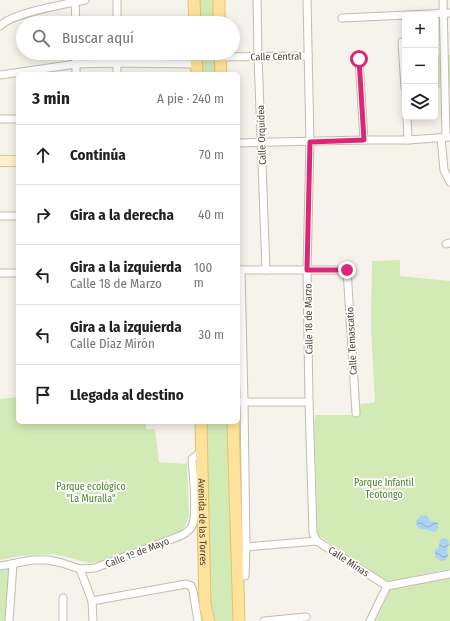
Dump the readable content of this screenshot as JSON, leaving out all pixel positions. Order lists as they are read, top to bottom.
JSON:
{
  "streets": {
    "main road": ["Avenida de las Torres"],
    "street": [
      "Calle Central",
      "Calle Orquídea",
      "Calle 18 de Marzo",
      "Calle Temascatio",
      "Calle 1º de Mayo",
      "Calle Minas"
    ]
  },
  "crossings": [
    ["Calle Central", "Calle Orquídea"],
    ["Calle Central", "Calle 18 de Marzo"],
    ["Calle 18 de Marzo", "Calle Temascatio"],
    ["Calle 18 de Marzo", "Calle Minas"],
    ["Avenida de las Torres", "Calle 1º de Mayo"]
  ],
  "parks": ["Parque Infantil Teotongo", "Parque ecológico \"La Muralla\""],
  "page": {
    "map_buttons": ["+", "−"],
    "search": "Buscar aquí",
    "heading": ["3 min", "A pie · 240 m"],
    "list": [
      ["Continúa", "70 m"],
      ["Gira a la derecha", "40 m"],
      ["Gira a la izquierda", "Calle 18 de Marzo", "100 m"],
      ["Gira a la izquierda", "Calle Díaz Mirón", "30 m"],
      "Llegada al destino"
    ]
  }
}
